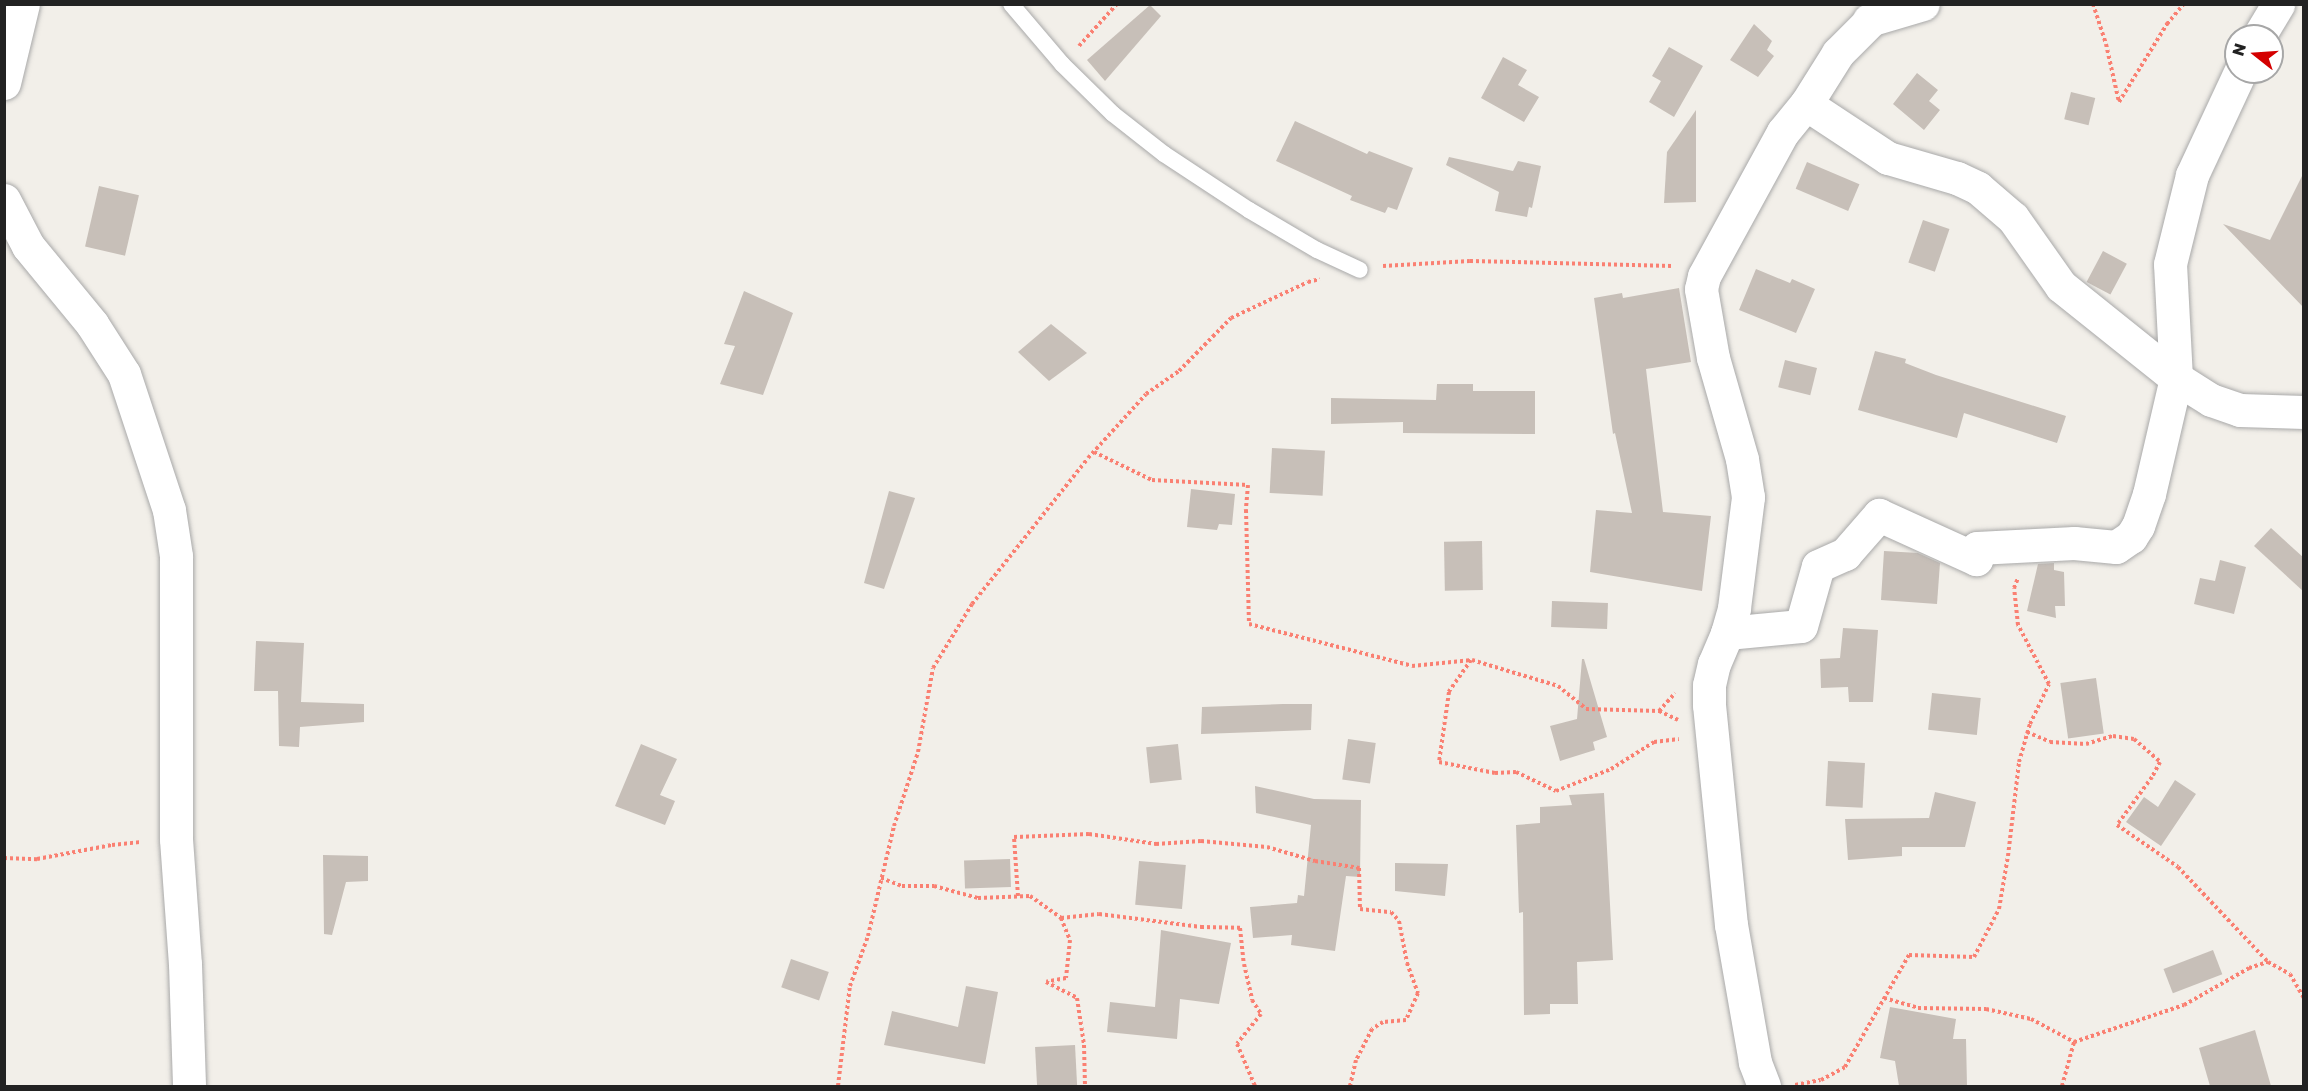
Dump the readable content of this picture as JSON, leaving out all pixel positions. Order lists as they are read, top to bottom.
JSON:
{
  "north": "left"
}
